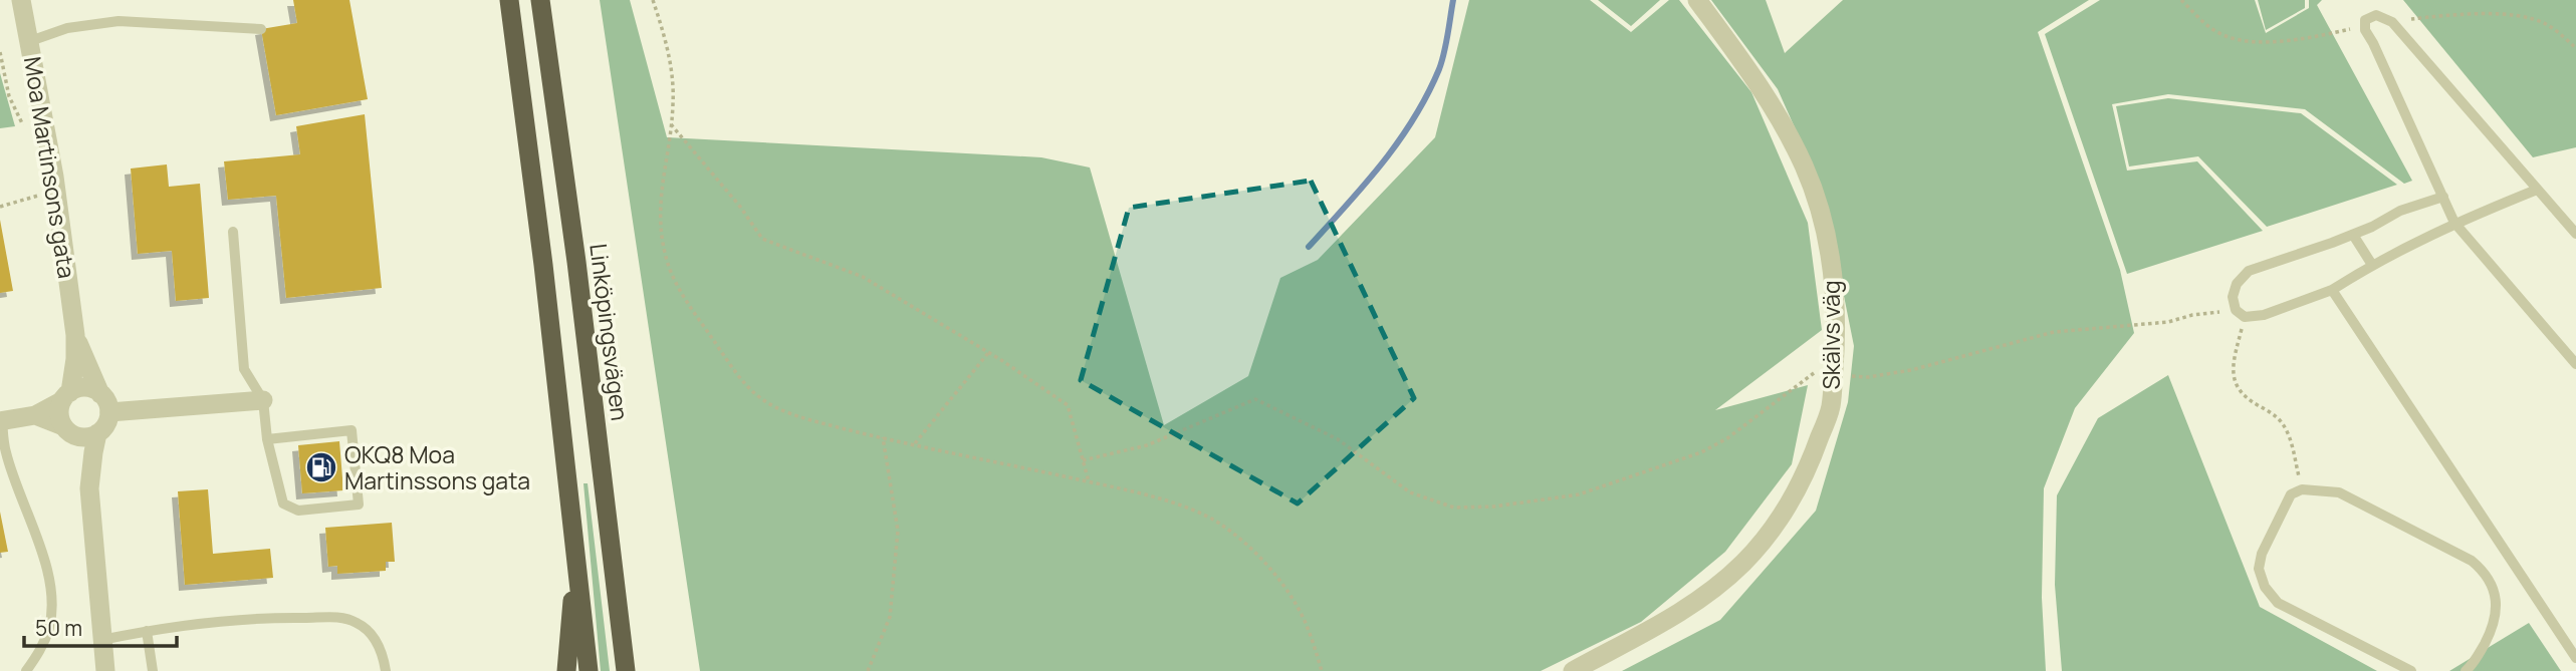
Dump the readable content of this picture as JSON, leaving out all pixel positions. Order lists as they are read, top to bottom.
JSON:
{
  "streets": {
    "highway": ["Linköpingsvägen"],
    "street": ["Moa Martinsons gata", "Skälvs väg"]
  },
  "places": {
    "fuel station": ["OKQ8 Moa Martinssons gata"]
  },
  "scale_bar": "50 m"
}
